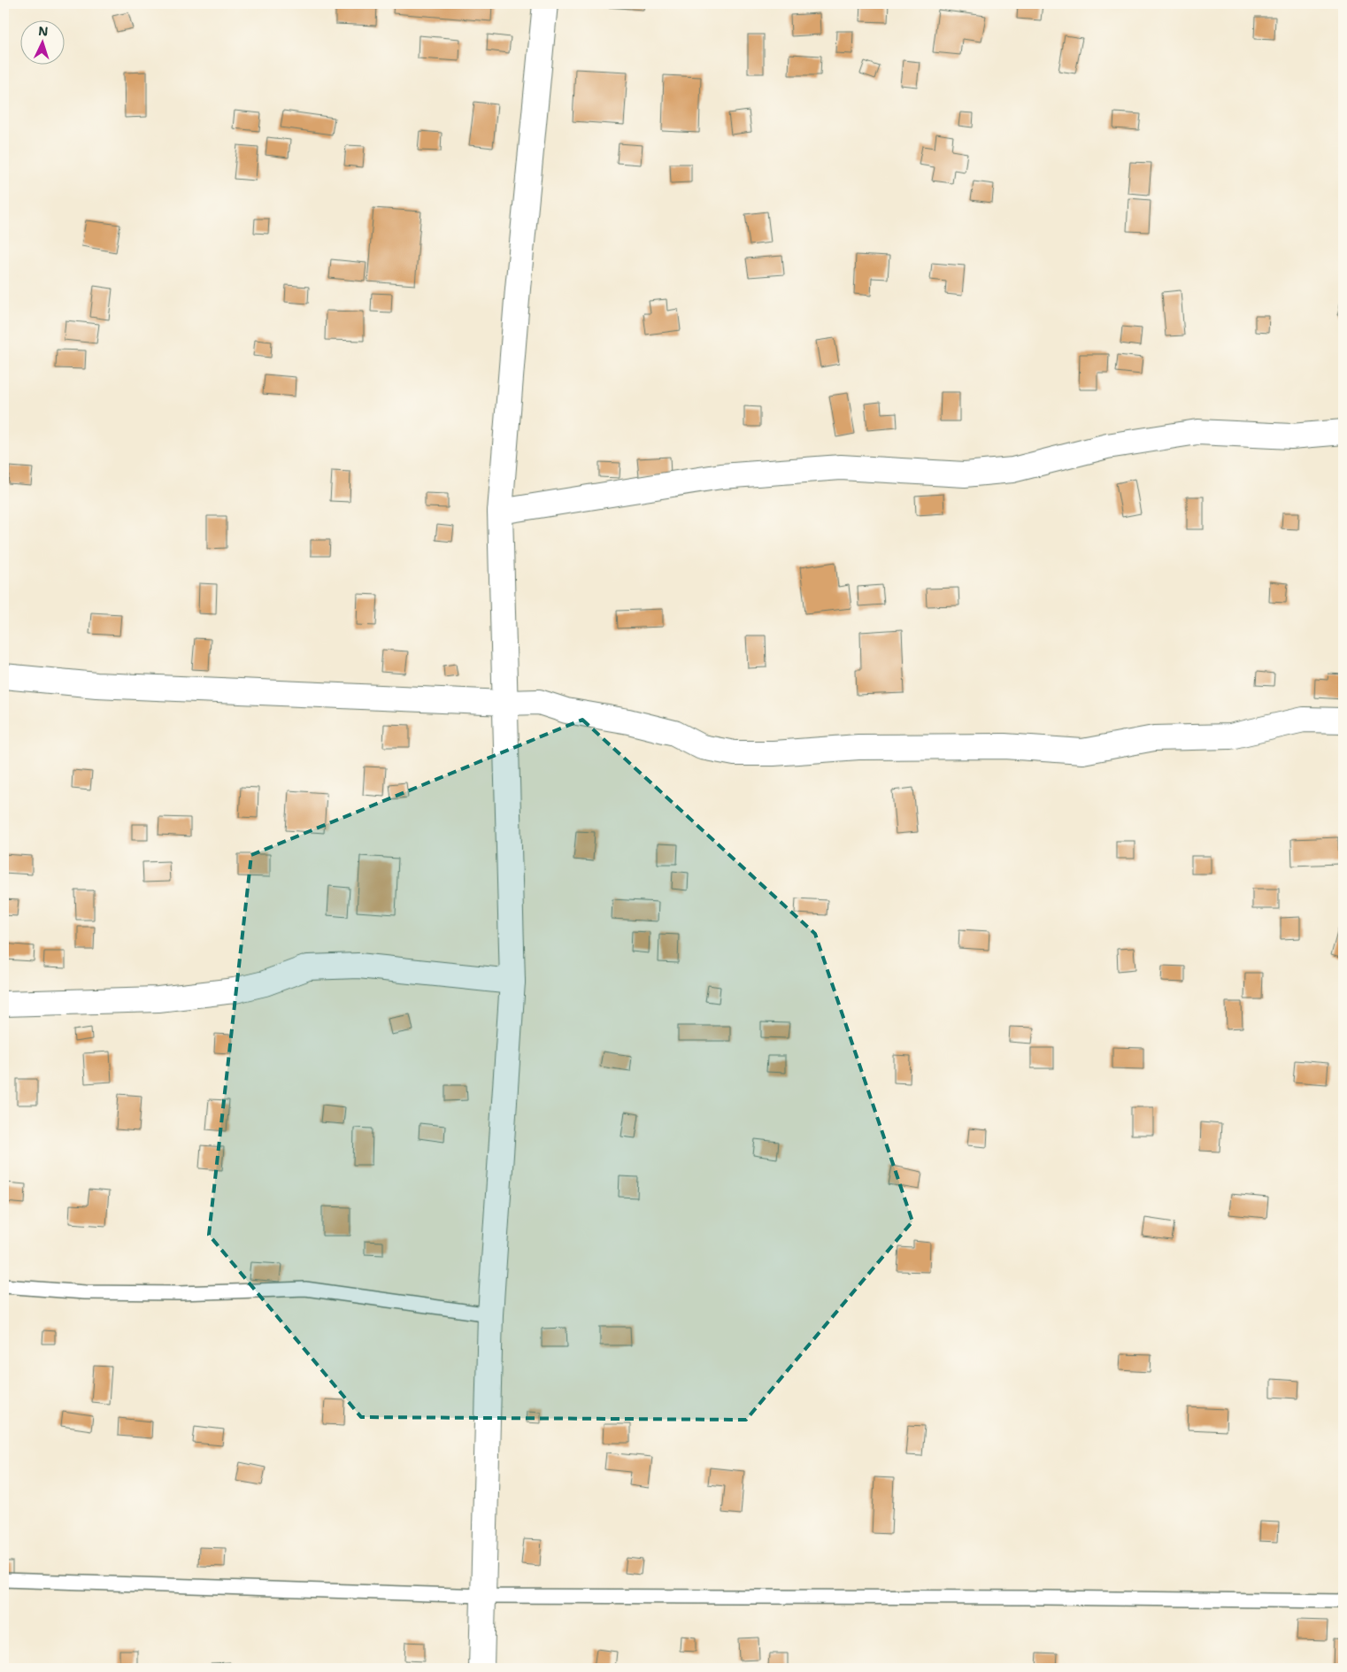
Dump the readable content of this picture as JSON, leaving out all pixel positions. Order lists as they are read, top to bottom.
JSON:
{
  "north": "top"
}
